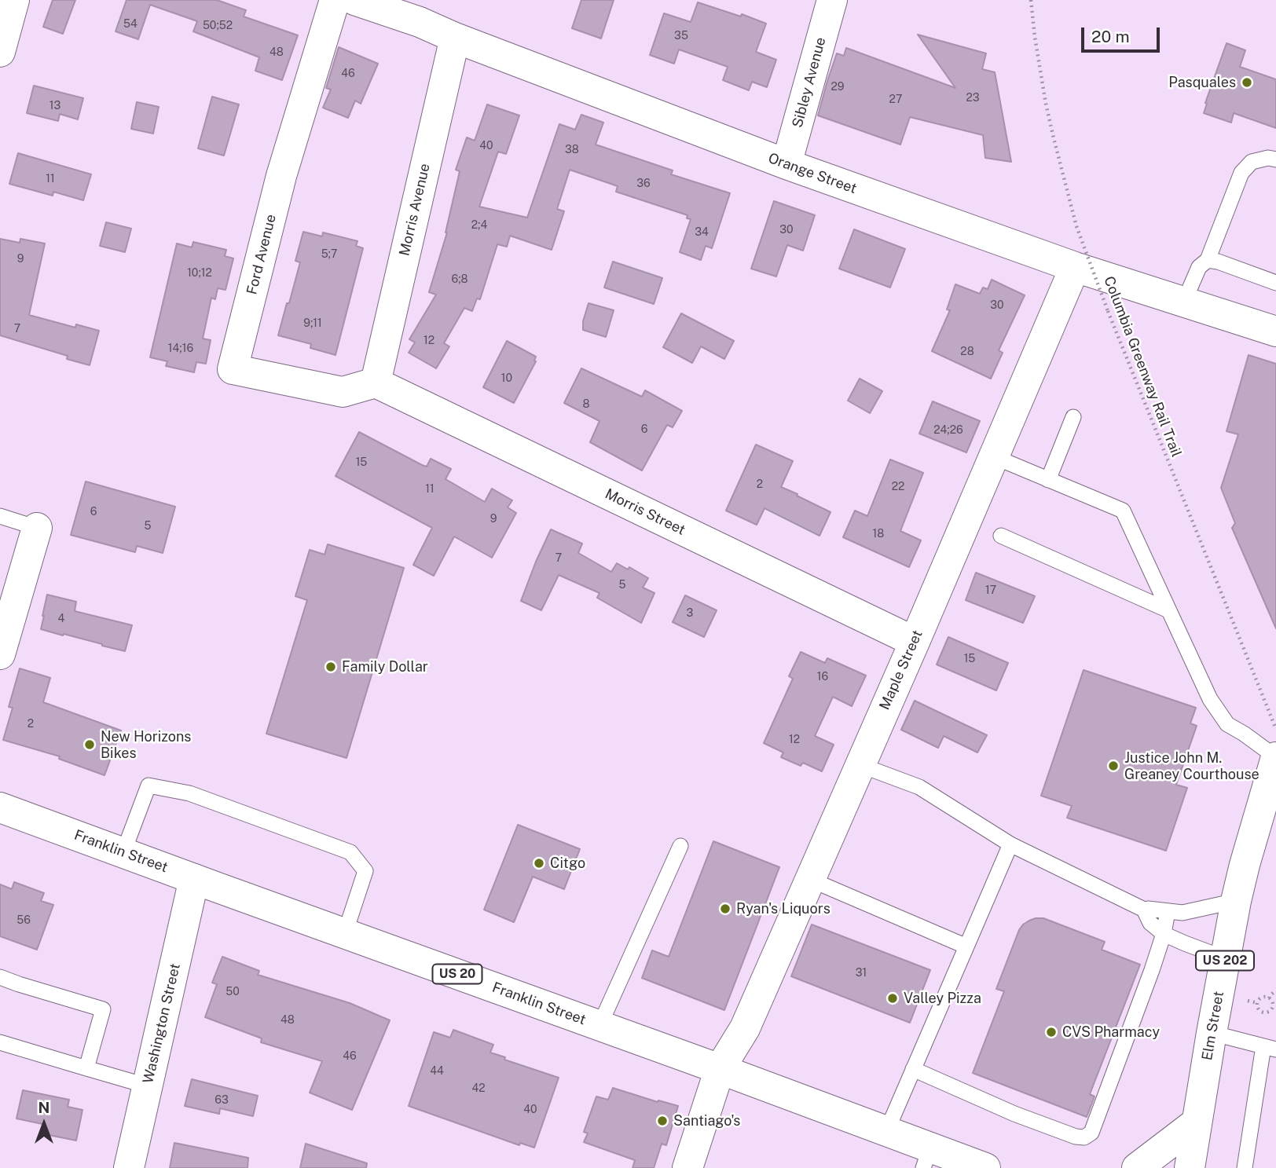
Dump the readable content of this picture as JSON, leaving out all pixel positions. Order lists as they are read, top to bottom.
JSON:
{
  "streets": {
    "main road": [
      "Sibley Avenue",
      "Orange Street",
      "Morris Avenue",
      "Ford Avenue",
      "Morris Street",
      "Maple Street",
      "Franklin Street",
      "US 202",
      "US 20",
      "Washington Street",
      "Elm Street"
    ],
    "path": ["Columbia Greenway Rail Trail"]
  },
  "crossings": [
    ["Sibley Avenue", "Orange Street"],
    ["Orange Street", "Morris Avenue"],
    ["Orange Street", "Maple Street"],
    ["Morris Avenue", "Ford Avenue"],
    ["Morris Avenue", "Morris Street"],
    ["Ford Avenue", "Morris Street"],
    ["Morris Street", "Maple Street"],
    ["Maple Street", "Franklin Street"],
    ["Franklin Street", "Washington Street"]
  ],
  "places": [
    "Pasquales",
    "Family Dollar",
    "New Horizons Bikes",
    "Justice John M. Greaney Courthouse",
    "Citgo",
    "Ryan's Liquors",
    "Valley Pizza",
    "CVS Pharmacy",
    "Santiago's"
  ],
  "house_numbers": [
    "54",
    "50;52",
    "35",
    "48",
    "46",
    "29",
    "23",
    "27",
    "13",
    "40",
    "38",
    "11",
    "36",
    "2;4",
    "30",
    "34",
    "5;7",
    "9",
    "10;12",
    "6;8",
    "30",
    "9;11",
    "7",
    "12",
    "14;16",
    "28",
    "10",
    "8",
    "6",
    "24;26",
    "15",
    "2",
    "22",
    "11",
    "6",
    "9",
    "5",
    "18",
    "7",
    "5",
    "17",
    "3",
    "4",
    "15",
    "16",
    "2",
    "12",
    "56",
    "31",
    "50",
    "48",
    "46",
    "44",
    "42",
    "63",
    "40"
  ],
  "scale_bar": "20 m",
  "north": "top"
}
